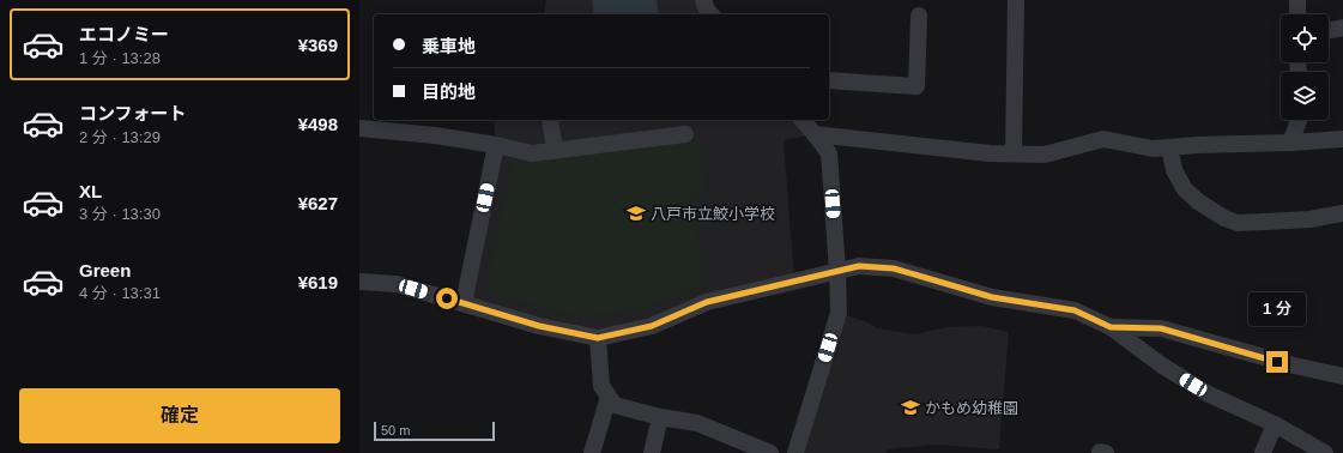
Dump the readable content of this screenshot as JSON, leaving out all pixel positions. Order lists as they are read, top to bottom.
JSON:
{
  "places": {
    "school or university": ["八戸市立鮫小学校", "かもめ幼稚園"]
  },
  "scale_bar": "50 m",
  "page": {
    "list": [
      {
        "name": "エコノミー",
        "note": "1 分 · 13:28",
        "value": "¥369"
      },
      {
        "name": "コンフォート",
        "note": "2 分 · 13:29",
        "value": "¥498"
      },
      {
        "name": "XL",
        "note": "3 分 · 13:30",
        "value": "¥627"
      },
      {
        "name": "Green",
        "note": "4 分 · 13:31",
        "value": "¥619"
      }
    ],
    "banner": ["乗車地", "目的地"],
    "bubble": "1 分",
    "buttons": "確定",
    "scale": "50 m"
  }
}
